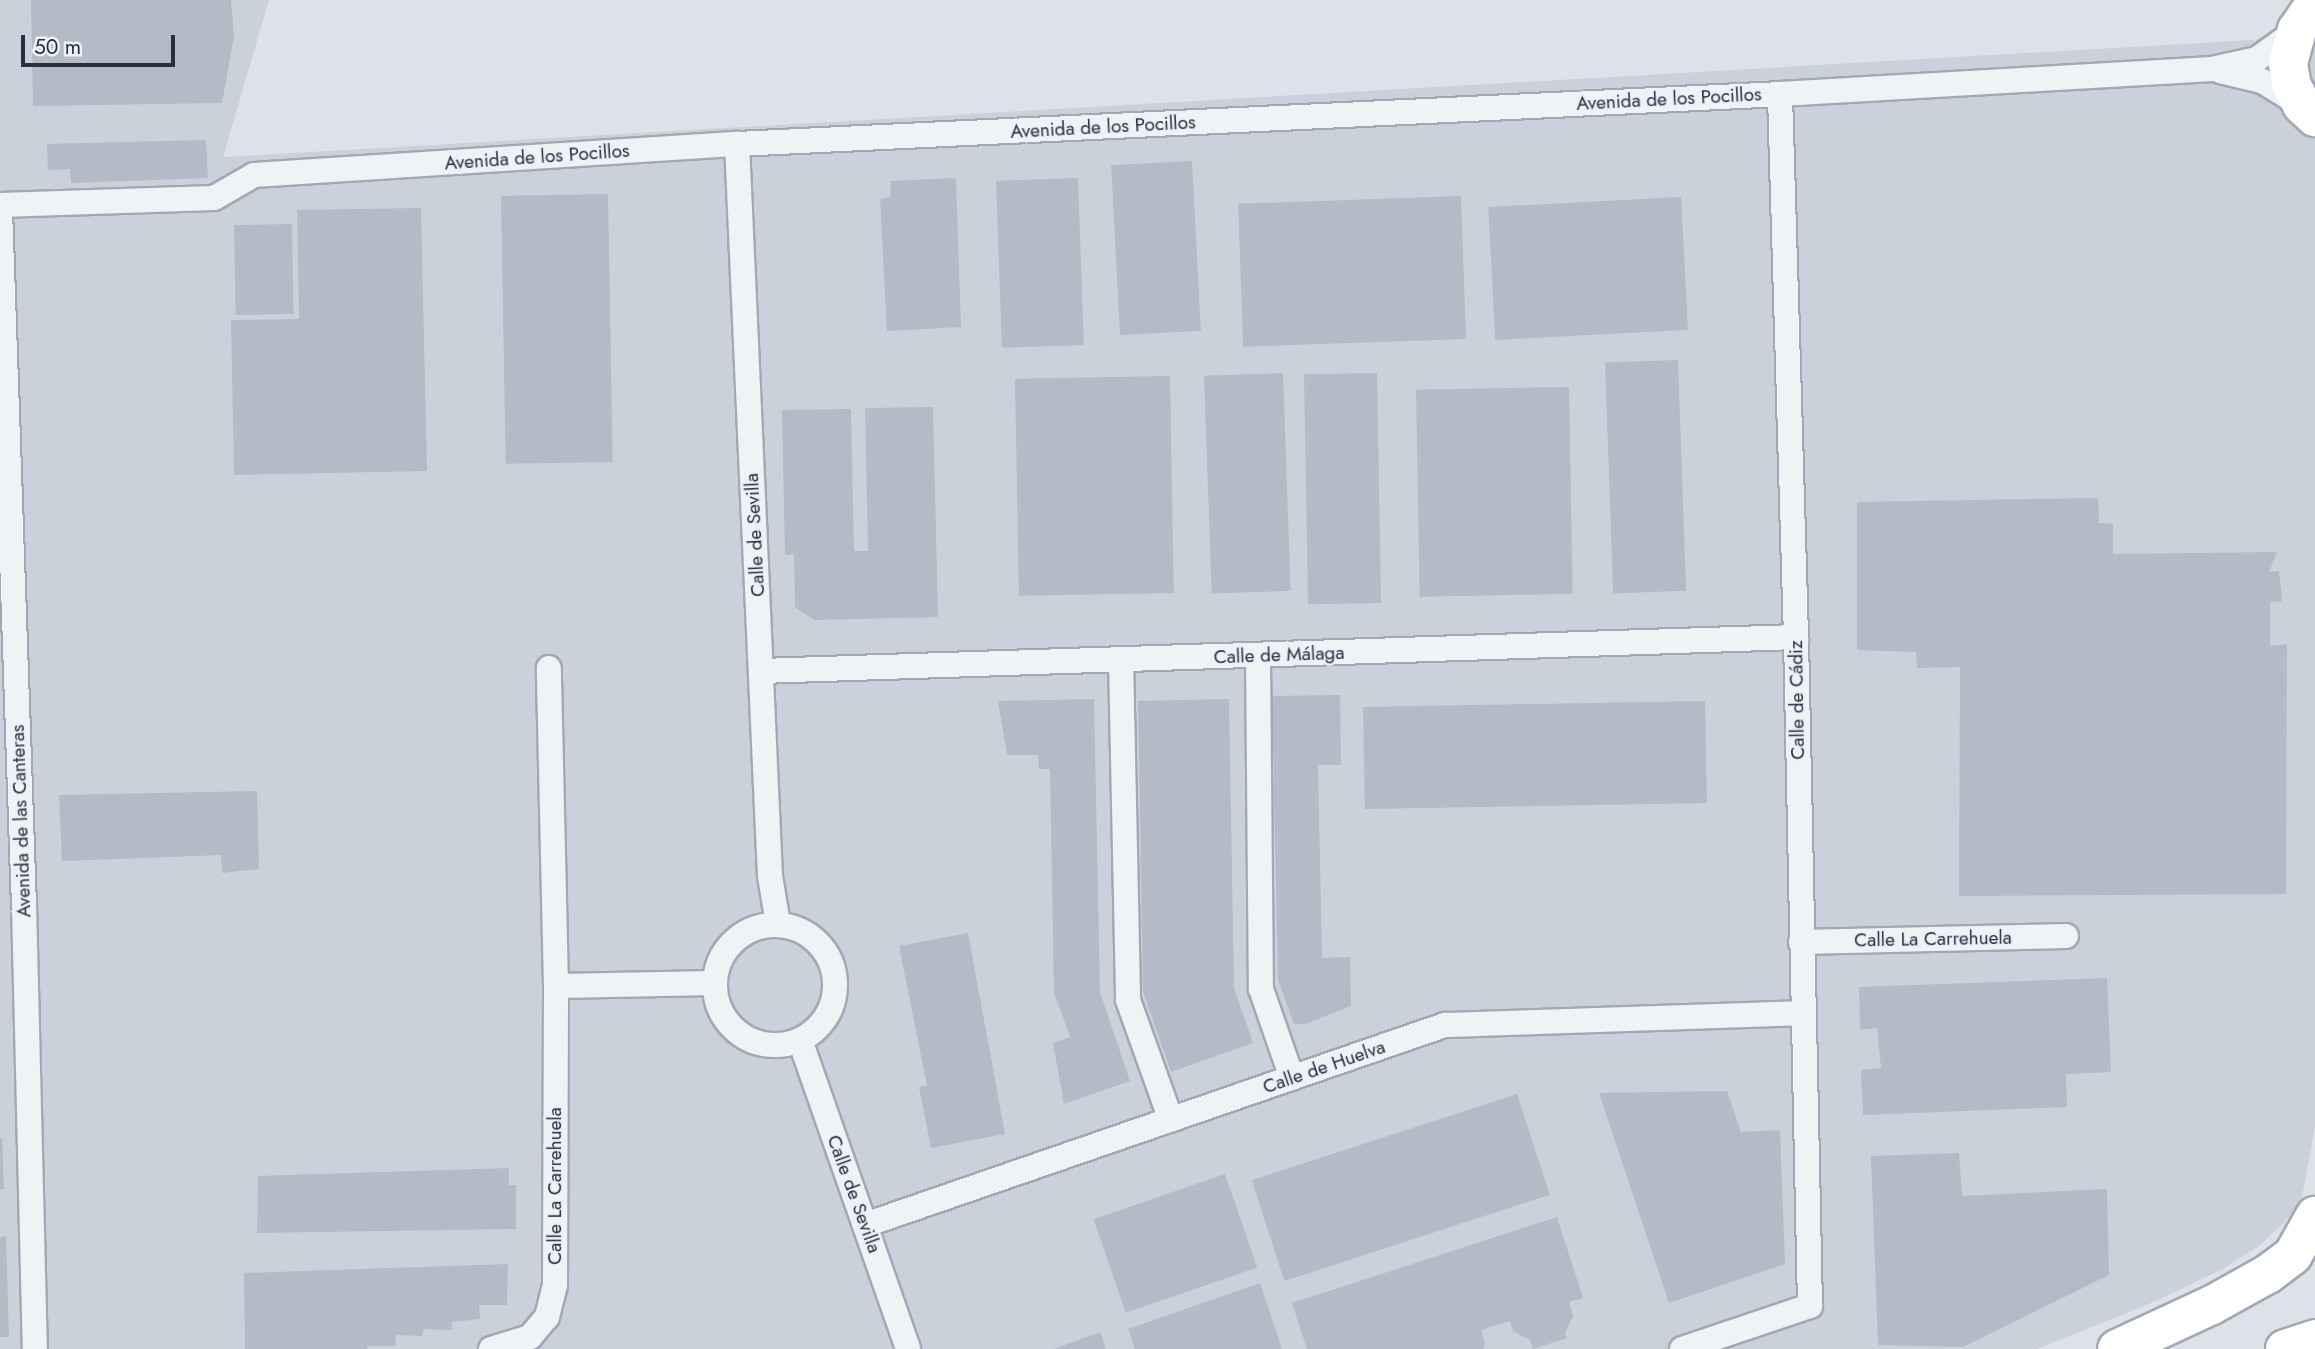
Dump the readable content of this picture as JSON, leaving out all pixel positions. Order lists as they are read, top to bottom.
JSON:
{
  "streets": {
    "street": [
      "Avenida de los Pocillos",
      "Calle de Sevilla",
      "Calle de Málaga",
      "Calle de Cádiz",
      "Avenida de las Canteras",
      "Calle La Carrehuela",
      "Calle de Huelva"
    ]
  },
  "crossings": [
    ["Avenida de los Pocillos", "Calle de Sevilla"],
    ["Avenida de los Pocillos", "Calle de Cádiz"],
    ["Avenida de los Pocillos", "Avenida de las Canteras"],
    ["Calle de Sevilla", "Calle de Málaga"],
    ["Calle de Sevilla", "Calle de Huelva"],
    ["Calle de Málaga", "Calle de Cádiz"],
    ["Calle de Cádiz", "Calle La Carrehuela"],
    ["Calle de Cádiz", "Calle de Huelva"]
  ],
  "scale_bar": "50 m"
}
